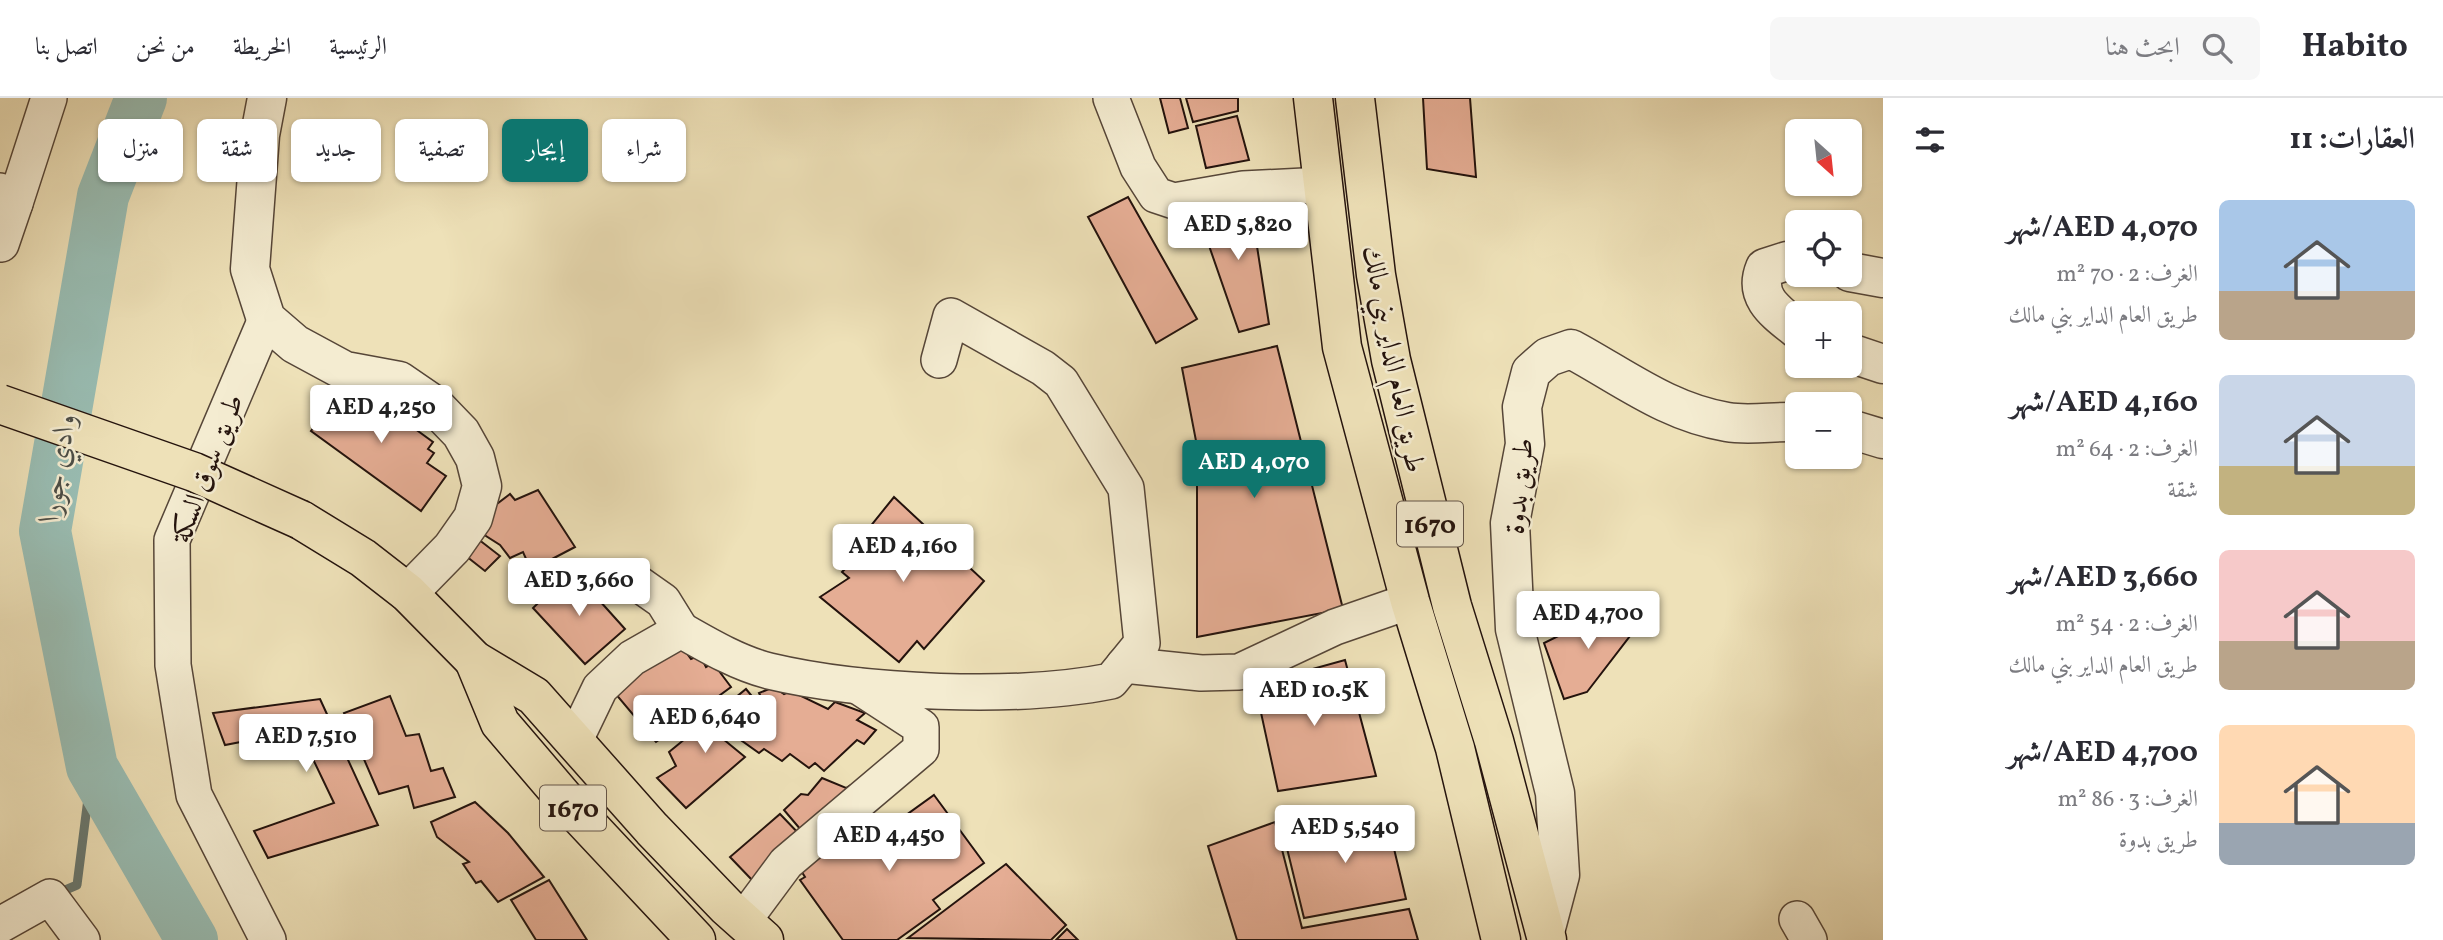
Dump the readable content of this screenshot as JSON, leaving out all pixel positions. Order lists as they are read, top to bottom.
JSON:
{
  "streets": {
    "highway": ["طريق العام الداير بني مالك", "1670"],
    "street": ["طريق سوق السكة", "طريق بدوة"]
  },
  "crossings": [
    ["طريق العام الداير بني مالك", "طريق بدوة"]
  ],
  "water": ["وادي جورا"],
  "north": "bottom right",
  "page": {
    "header": "Habito",
    "search": "ابحث هنا",
    "nav": [
      "الرئيسية",
      "الخريطة",
      "من نحن",
      "اتصل بنا"
    ],
    "heading": "العقارات: 11",
    "map_buttons": ["+", "−"],
    "chip": [
      "شراء",
      "إيجار",
      "تصفية",
      "جديد",
      "شقة",
      "منزل"
    ],
    "list": [
      {
        "name": "AED 4,070/شهر",
        "note": "الغرف: 2 · 70 m² · طريق العام الداير بني مالك"
      },
      {
        "name": "AED 4,160/شهر",
        "note": "الغرف: 2 · 64 m² · شقة"
      },
      {
        "name": "AED 3,660/شهر",
        "note": "الغرف: 2 · 54 m² · طريق العام الداير بني مالك"
      },
      {
        "name": "AED 4,700/شهر",
        "note": "الغرف: 3 · 86 m² · طريق بدوة"
      }
    ],
    "price": [
      "AED 5,820",
      "AED 4,250",
      "AED 4,070",
      "AED 4,160",
      "AED 3,660",
      "AED 4,700",
      "AED 10.5K",
      "AED 6,640",
      "AED 7,510",
      "AED 5,540",
      "AED 4,450"
    ]
  }
}
